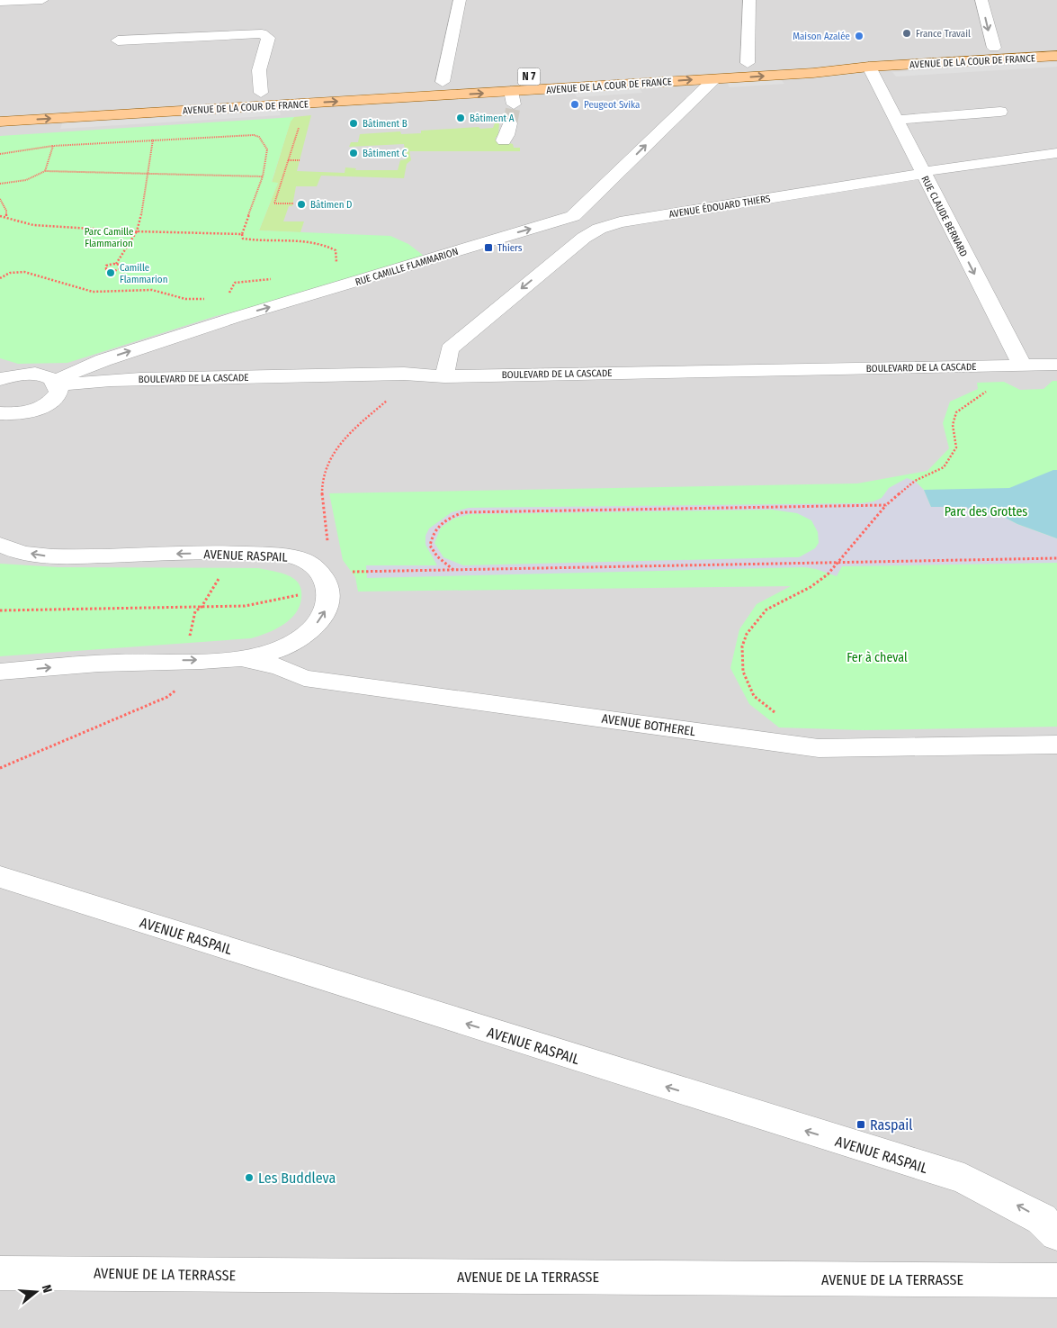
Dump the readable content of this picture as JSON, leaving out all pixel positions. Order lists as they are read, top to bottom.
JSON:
{
  "streets": {
    "main road": ["AVENUE DE LA COUR DE FRANCE", "N 7"],
    "street": [
      "AVENUE ÉDOUARD THIERS",
      "RUE CLAUDE BERNARD",
      "RUE CAMILLE FLAMMARION",
      "BOULEVARD DE LA CASCADE",
      "AVENUE RASPAIL",
      "AVENUE BOTHEREL",
      "AVENUE DE LA TERRASSE"
    ]
  },
  "crossings": [
    ["AVENUE DE LA COUR DE FRANCE", "RUE CLAUDE BERNARD"],
    ["AVENUE DE LA COUR DE FRANCE", "RUE CAMILLE FLAMMARION"],
    ["AVENUE ÉDOUARD THIERS", "RUE CLAUDE BERNARD"],
    ["AVENUE ÉDOUARD THIERS", "BOULEVARD DE LA CASCADE"],
    ["RUE CLAUDE BERNARD", "BOULEVARD DE LA CASCADE"],
    ["RUE CAMILLE FLAMMARION", "BOULEVARD DE LA CASCADE"]
  ],
  "one_way": ["RUE CLAUDE BERNARD", "RUE CAMILLE FLAMMARION", "AVENUE RASPAIL"],
  "parks": ["Parc Camille Flammarion", "Parc des Grottes", "Fer à cheval"],
  "places": {
    "other": [
      "France Travail",
      "Maison Azalée",
      "Peugeot Svika",
      "Bâtiment A",
      "Bâtiment B",
      "Bâtiment C",
      "Bâtimen D",
      "Camille Flammarion",
      "Les Buddleva"
    ],
    "transit": ["Thiers", "Raspail"]
  },
  "north": "right"
}
